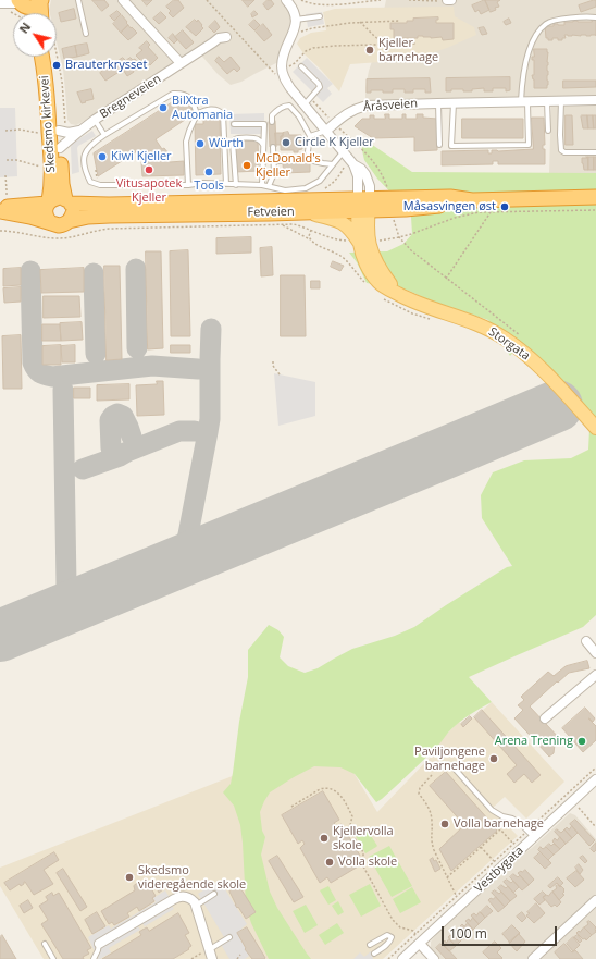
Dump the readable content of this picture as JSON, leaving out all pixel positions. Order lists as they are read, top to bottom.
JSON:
{
  "streets": {
    "highway": ["Skedsmo kirkevei", "Fetveien"],
    "main road": ["Storgata"],
    "street": ["Bregneveien", "Åråsveien", "Vestbygata"]
  },
  "crossings": [
    ["Bregneveien", "Skedsmo kirkevei"],
    ["Skedsmo kirkevei", "Fetveien"],
    ["Fetveien", "Storgata"]
  ],
  "places": [
    "Kjeller barnehage",
    "Brauterkrysset",
    "BilXtra Automania",
    "Circle K Kjeller",
    "Würth",
    "Kiwi Kjeller",
    "McDonald's Kjeller",
    "Vitusapotek Kjeller",
    "Tools",
    "Måsasvingen øst",
    "Arena Trening",
    "Paviljongene barnehage",
    "Volla barnehage",
    "Kjellervolla skole",
    "Volla skole",
    "Skedsmo videregående skole"
  ],
  "scale_bar": "100 m",
  "north": "top left"
}
